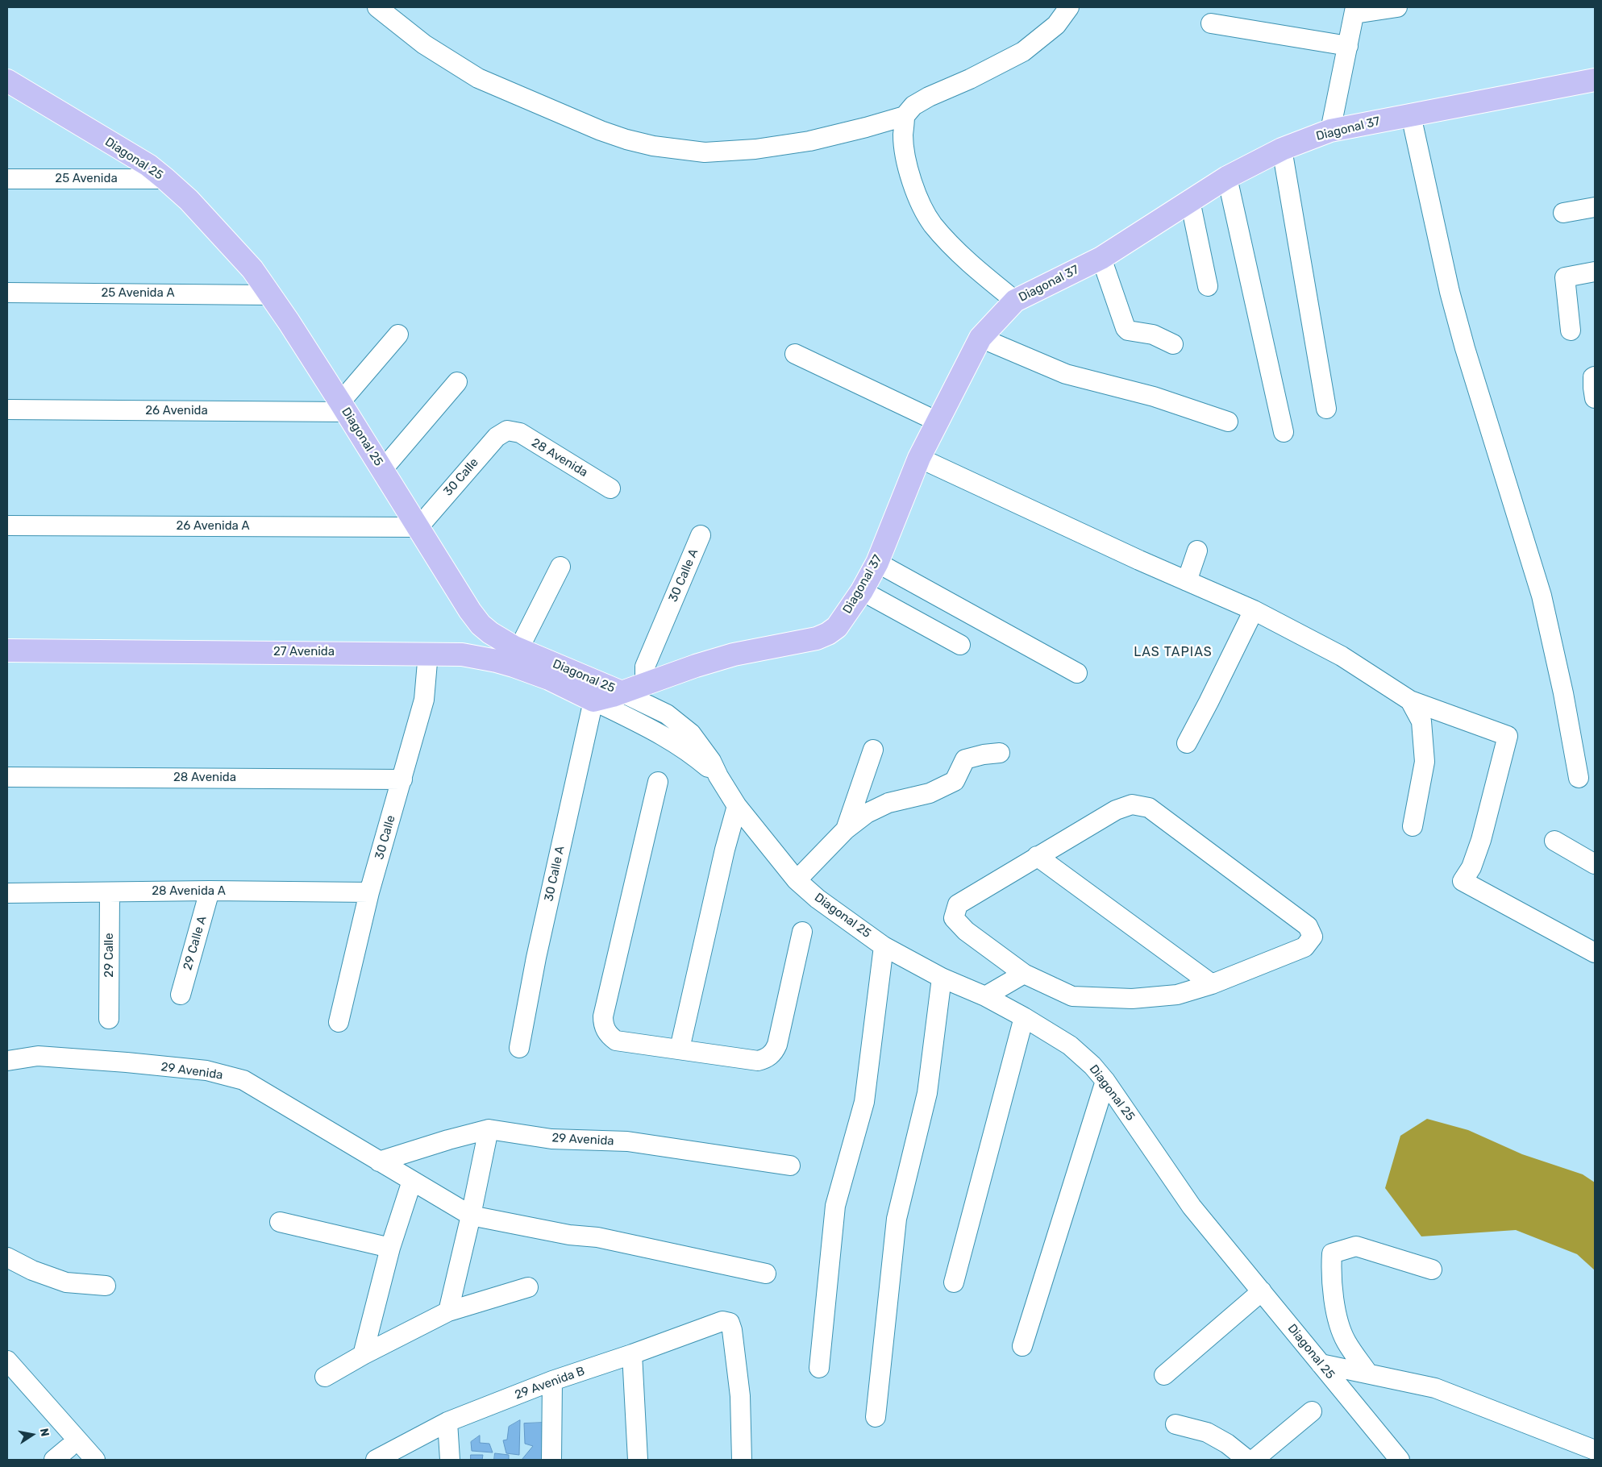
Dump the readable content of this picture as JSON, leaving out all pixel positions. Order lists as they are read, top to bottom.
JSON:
{
  "streets": {
    "main road": ["Diagonal 37", "Diagonal 25", "27 Avenida"],
    "street": [
      "25 Avenida",
      "25 Avenida A",
      "26 Avenida",
      "28 Avenida",
      "30 Calle",
      "26 Avenida A",
      "30 Calle A",
      "28 Avenida A",
      "29 Calle A",
      "29 Calle",
      "29 Avenida",
      "29 Avenida B"
    ]
  },
  "crossings": [
    ["Diagonal 37", "Diagonal 25"],
    ["Diagonal 37", "30 Calle A"],
    ["Diagonal 37", "27 Avenida"],
    ["Diagonal 25", "25 Avenida"],
    ["Diagonal 25", "25 Avenida A"],
    ["Diagonal 25", "26 Avenida"],
    ["Diagonal 25", "30 Calle"],
    ["Diagonal 25", "26 Avenida A"],
    ["Diagonal 25", "30 Calle A"],
    ["Diagonal 25", "27 Avenida"],
    ["28 Avenida", "30 Calle"],
    ["30 Calle", "26 Avenida A"],
    ["30 Calle", "27 Avenida"],
    ["30 Calle", "28 Avenida A"],
    ["30 Calle A", "27 Avenida"],
    ["28 Avenida A", "29 Calle A"],
    ["28 Avenida A", "29 Calle"]
  ],
  "districts": ["LAS TAPIAS"],
  "north": "right"
}
